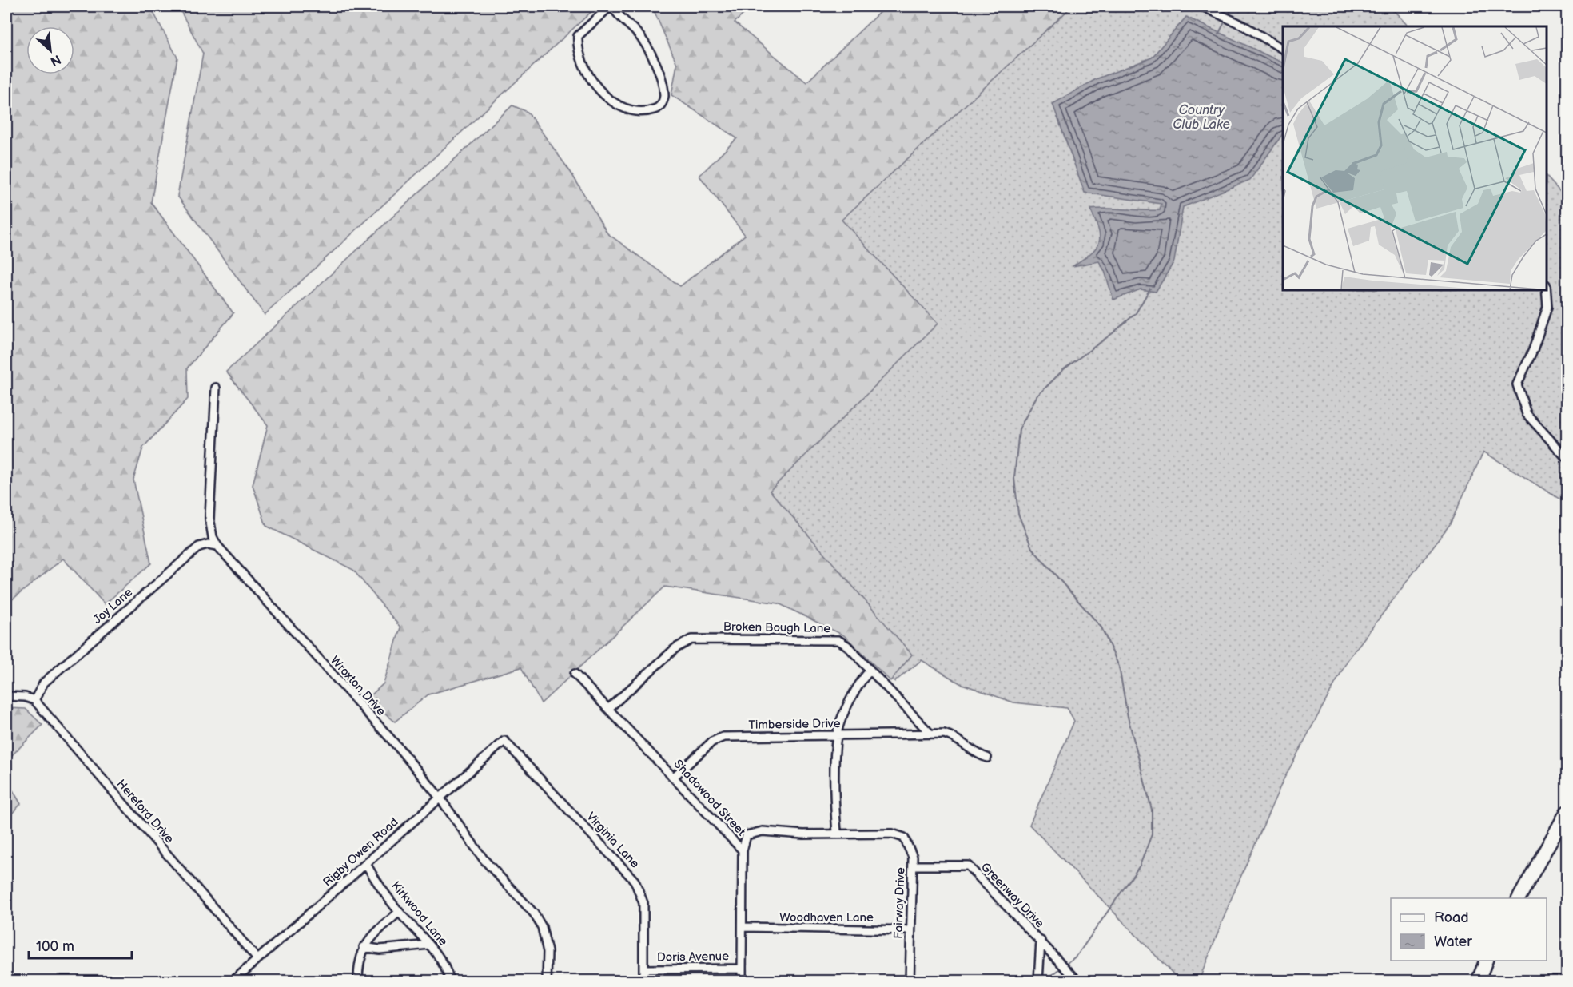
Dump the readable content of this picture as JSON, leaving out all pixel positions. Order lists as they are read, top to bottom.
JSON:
{
  "streets": {
    "street": [
      "Joy Lane",
      "Broken Bough Lane",
      "Wroxton Drive",
      "Timberside Drive",
      "Shadowood Street",
      "Hereford Drive",
      "Virginia Lane",
      "Rigby Owen Road",
      "Greenway Drive",
      "Fairway Drive",
      "Kirkwood Lane",
      "Woodhaven Lane",
      "Doris Avenue"
    ]
  },
  "crossings": [
    ["Joy Lane", "Wroxton Drive"],
    ["Joy Lane", "Hereford Drive"],
    ["Broken Bough Lane", "Timberside Drive"],
    ["Broken Bough Lane", "Shadowood Street"],
    ["Wroxton Drive", "Rigby Owen Road"],
    ["Timberside Drive", "Shadowood Street"],
    ["Shadowood Street", "Woodhaven Lane"],
    ["Shadowood Street", "Doris Avenue"],
    ["Hereford Drive", "Rigby Owen Road"],
    ["Virginia Lane", "Rigby Owen Road"],
    ["Virginia Lane", "Doris Avenue"],
    ["Rigby Owen Road", "Kirkwood Lane"],
    ["Greenway Drive", "Fairway Drive"],
    ["Fairway Drive", "Woodhaven Lane"]
  ],
  "water": ["Country Club Lake"],
  "legend": ["Road", "Water"],
  "scale_bar": "100 m",
  "north": "bottom right"
}
